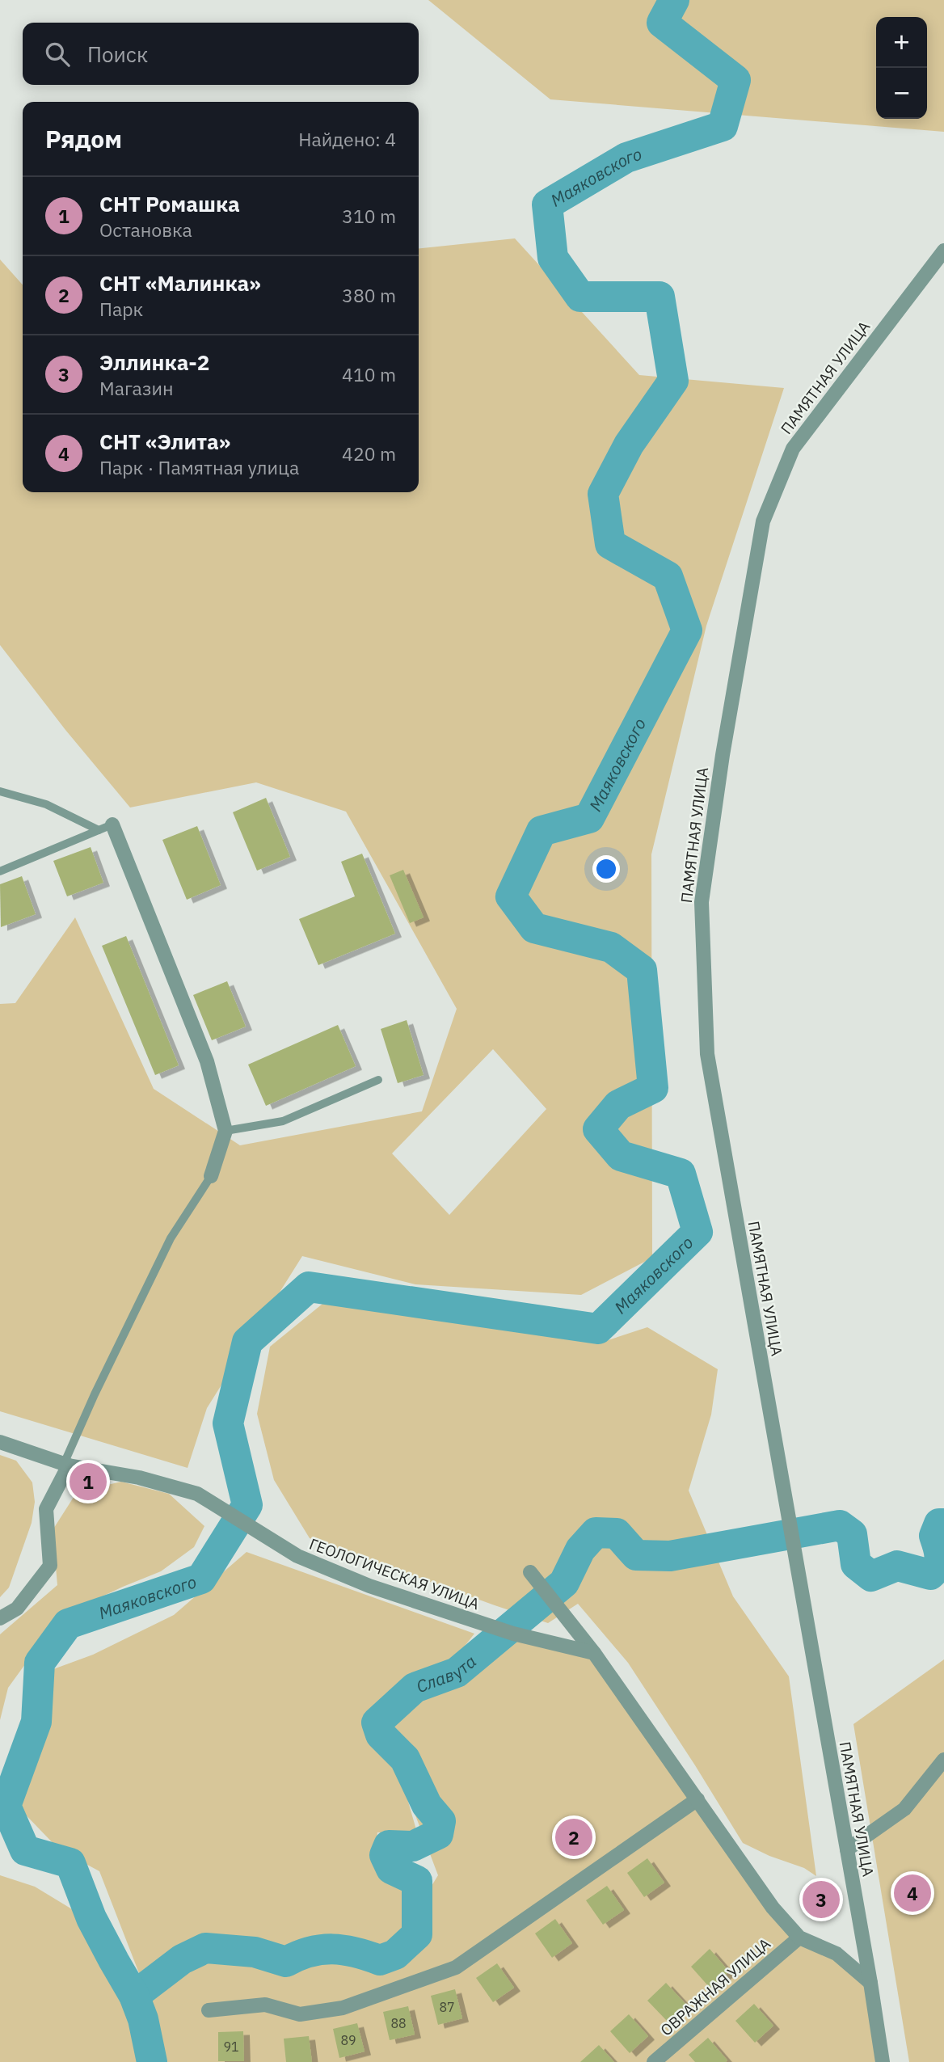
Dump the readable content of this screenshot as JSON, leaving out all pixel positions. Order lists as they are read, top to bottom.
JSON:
{
  "streets": {
    "street": ["ПАМЯТНАЯ УЛИЦА", "ГЕОЛОГИЧЕСКАЯ УЛИЦА", "ОВРАЖНАЯ УЛИЦА"]
  },
  "water": ["Маяковского", "Славута"],
  "house_numbers": [
    "87",
    "88",
    "89",
    "91"
  ],
  "page": {
    "map_buttons": ["+", "−"],
    "search": "Поиск",
    "heading": ["Рядом", "Найдено: 4"],
    "list": [
      {
        "mark": "1",
        "name": "СНТ Ромашка",
        "note": "Остановка",
        "value": "310 m"
      },
      {
        "mark": "2",
        "name": "СНТ «Малинка»",
        "note": "Парк",
        "value": "380 m"
      },
      {
        "mark": "3",
        "name": "Эллинка-2",
        "note": "Магазин",
        "value": "410 m"
      },
      {
        "mark": "4",
        "name": "СНТ «Элита»",
        "note": "Парк · Памятная улица",
        "value": "420 m"
      }
    ],
    "pins": [
      "1",
      "2",
      "4",
      "3"
    ]
  }
}
